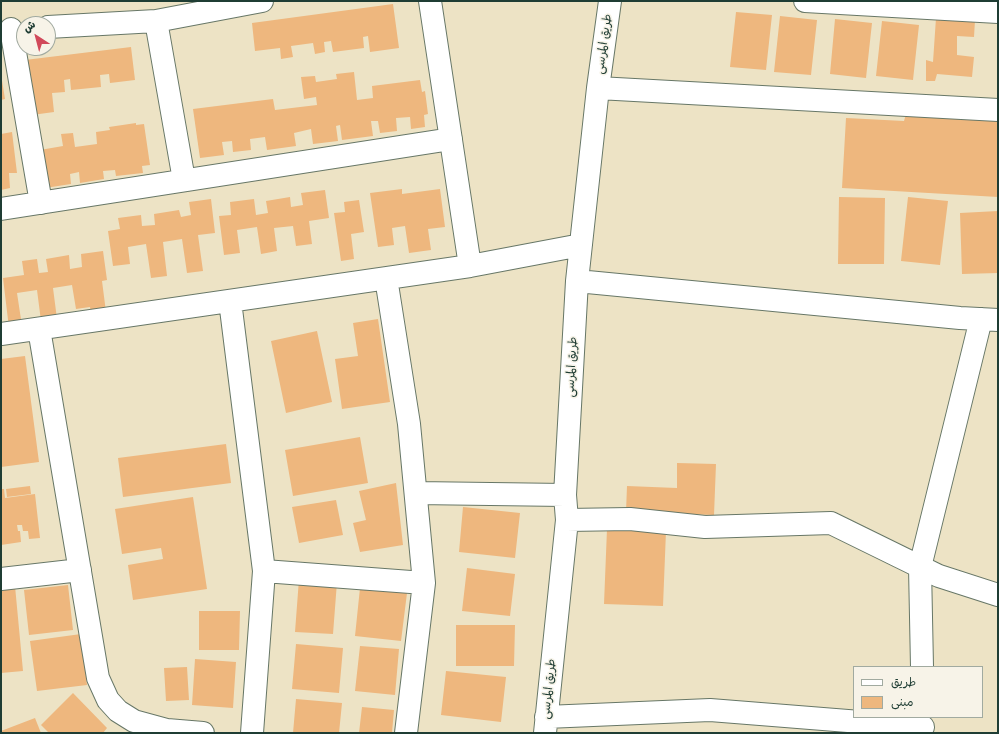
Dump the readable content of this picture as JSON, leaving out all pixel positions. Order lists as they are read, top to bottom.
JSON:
{
  "streets": {
    "street": ["طريق المرسى"]
  },
  "legend": ["طريق", "مبنى"],
  "north": "top left"
}
